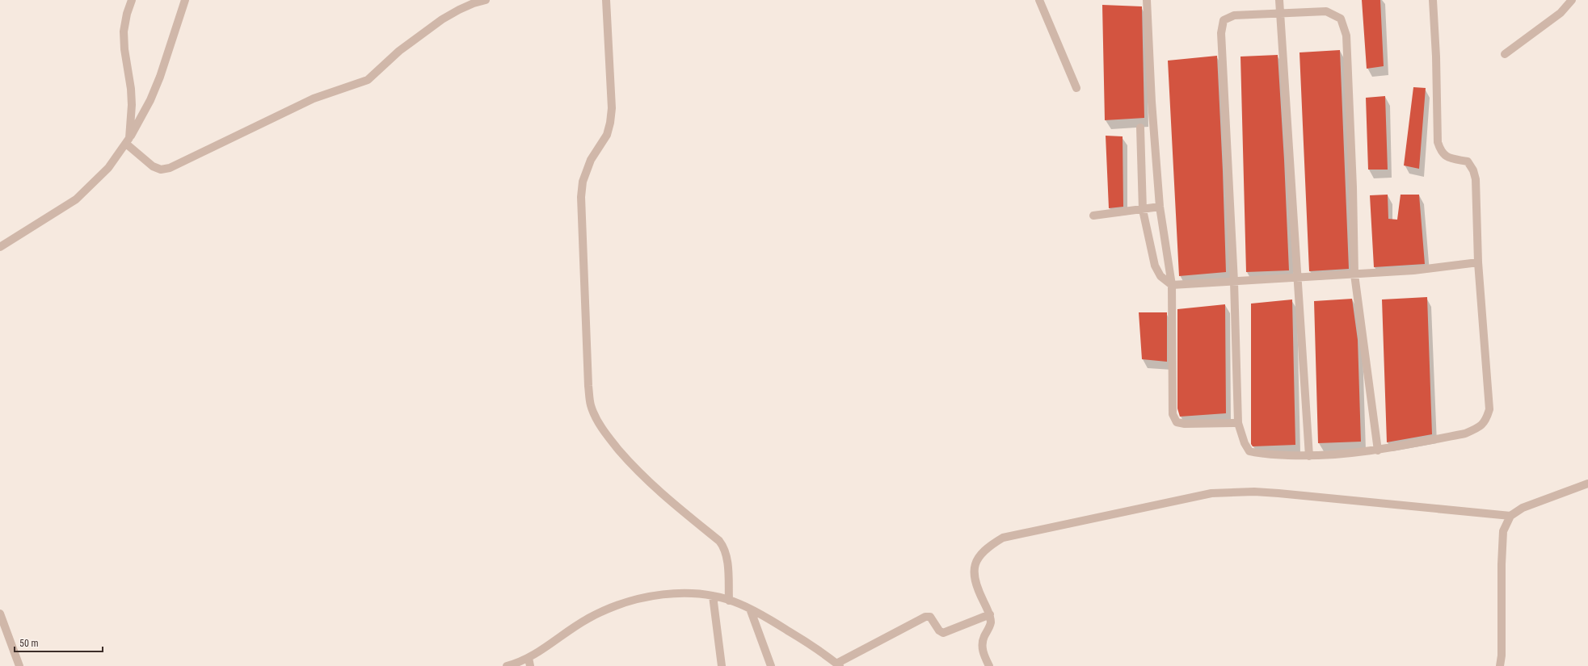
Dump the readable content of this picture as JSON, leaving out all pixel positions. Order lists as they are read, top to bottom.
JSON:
{
  "scale_bar": "50 m"
}
